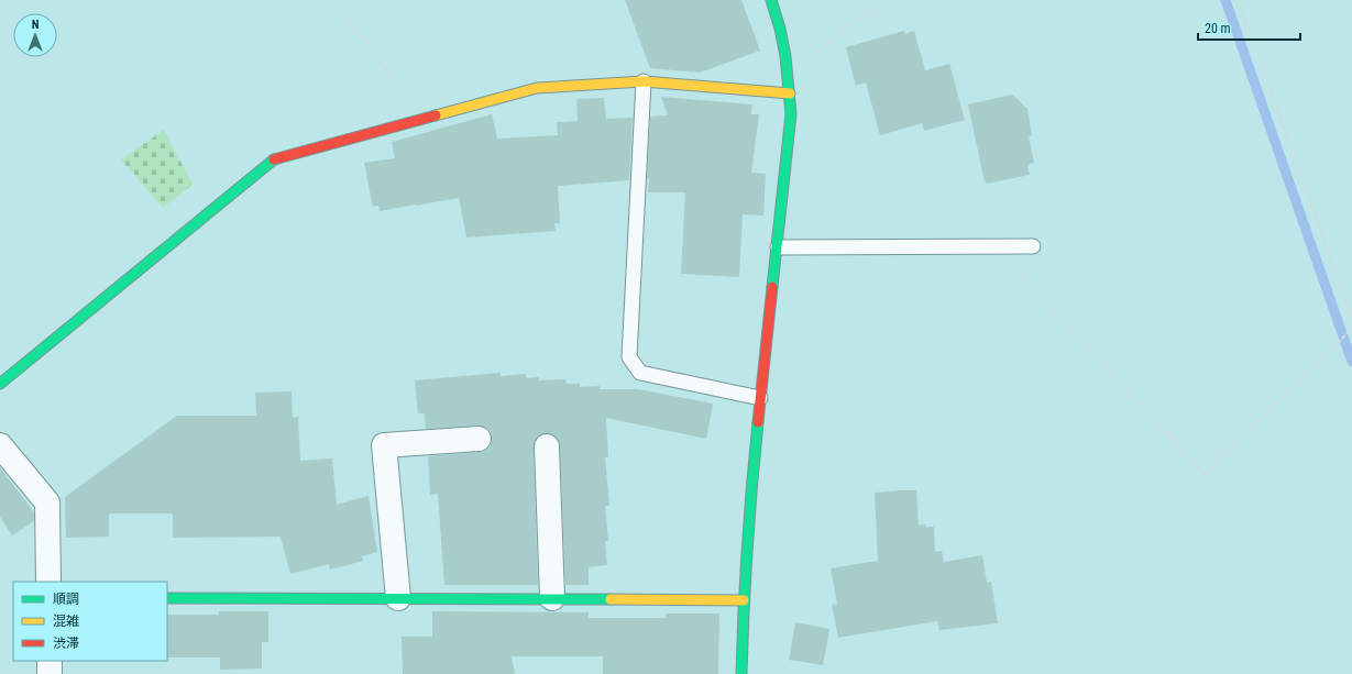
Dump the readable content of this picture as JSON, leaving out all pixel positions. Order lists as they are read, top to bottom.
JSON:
{
  "legend": ["順調", "混雑", "渋滞"],
  "scale_bar": "20 m",
  "north": "top"
}
